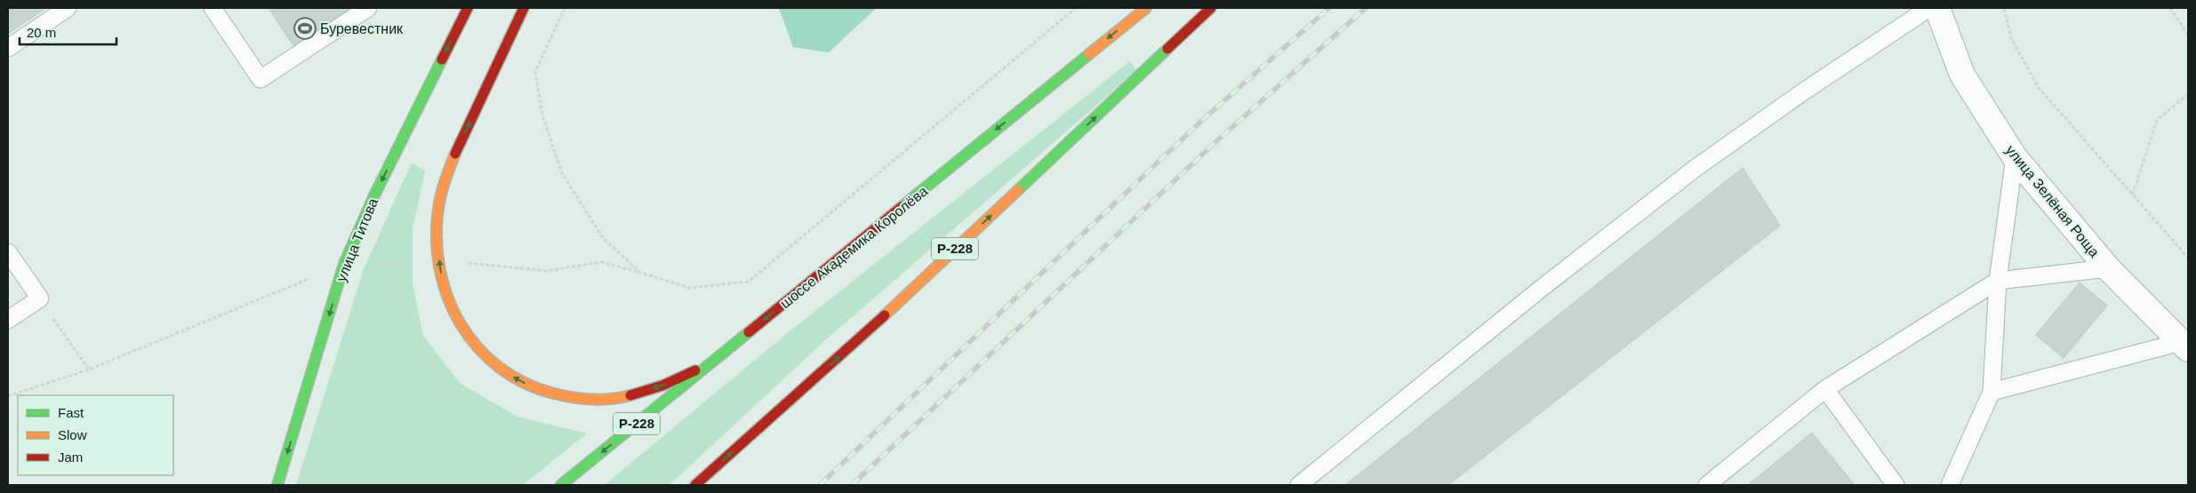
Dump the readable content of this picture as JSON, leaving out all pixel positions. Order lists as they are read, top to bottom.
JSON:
{
  "streets": {
    "main road": ["улица Титова", "шоссе Академика Королёва", "Р-228"],
    "street": ["улица Зелёная Роща"]
  },
  "one_way": ["улица Титова"],
  "places": {
    "sports": ["Буревестник"]
  },
  "legend": ["Fast", "Slow", "Jam"],
  "scale_bar": "20 m"
}
